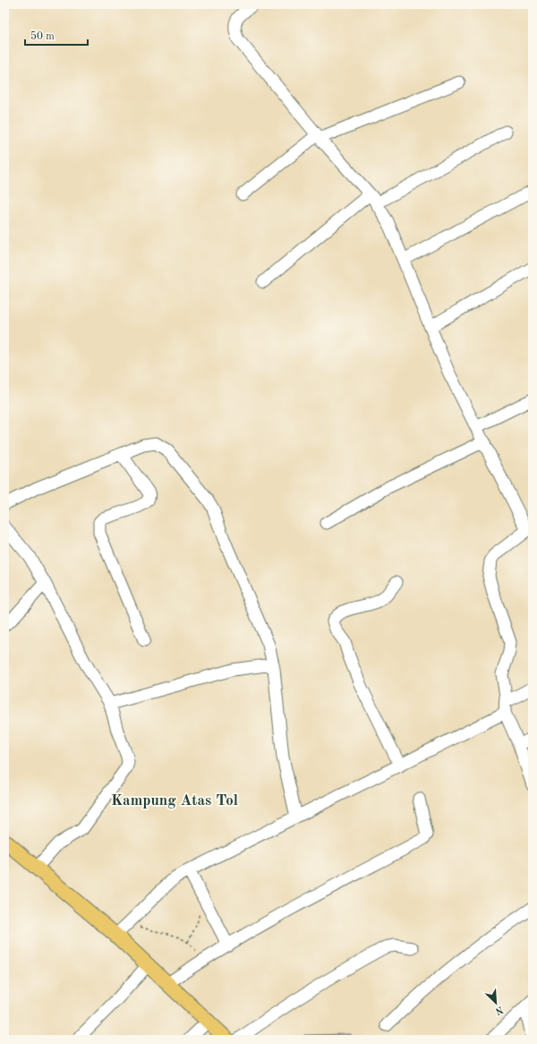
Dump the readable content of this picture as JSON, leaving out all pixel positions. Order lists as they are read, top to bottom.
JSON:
{
  "districts": ["Kampung Atas Tol"],
  "scale_bar": "50 m",
  "north": "bottom right"
}
